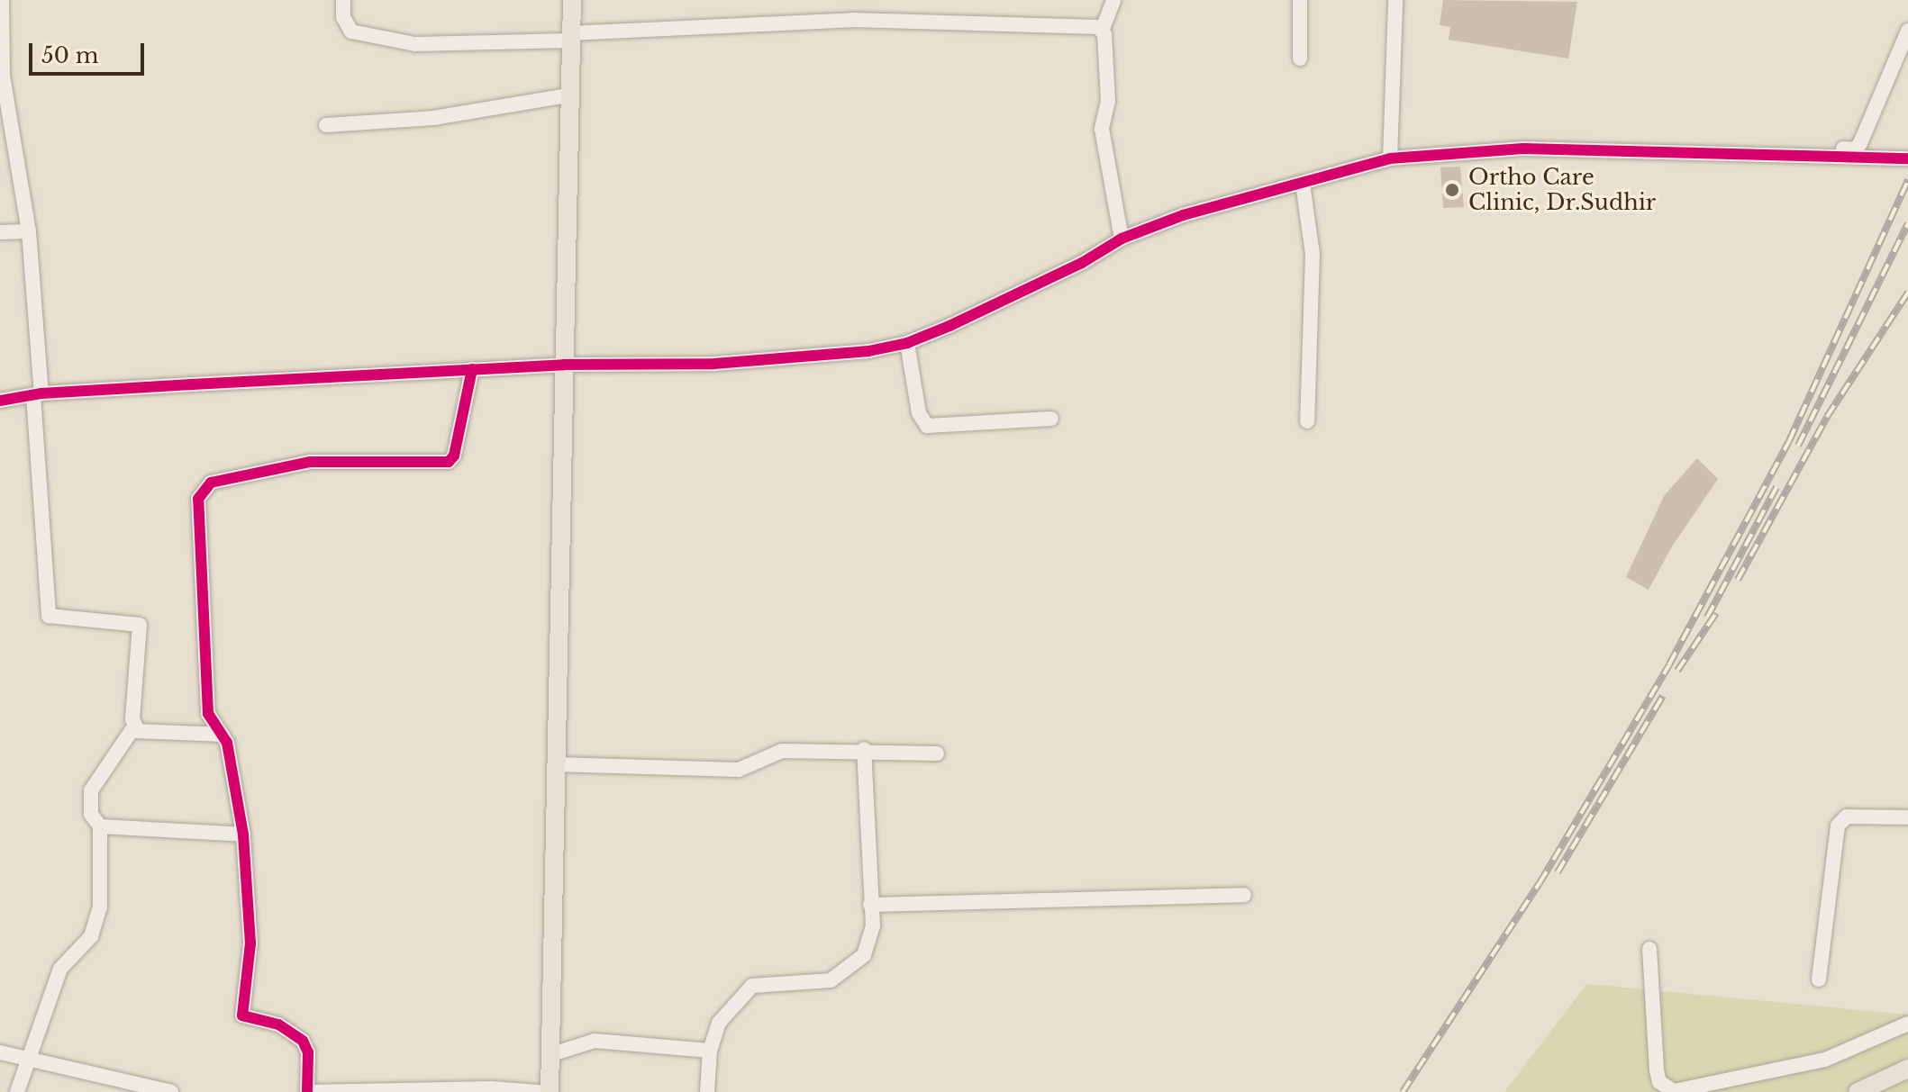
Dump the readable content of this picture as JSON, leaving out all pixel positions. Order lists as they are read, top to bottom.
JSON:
{
  "places": ["Ortho Care Clinic, Dr.Sudhir"],
  "scale_bar": "50 m"
}
